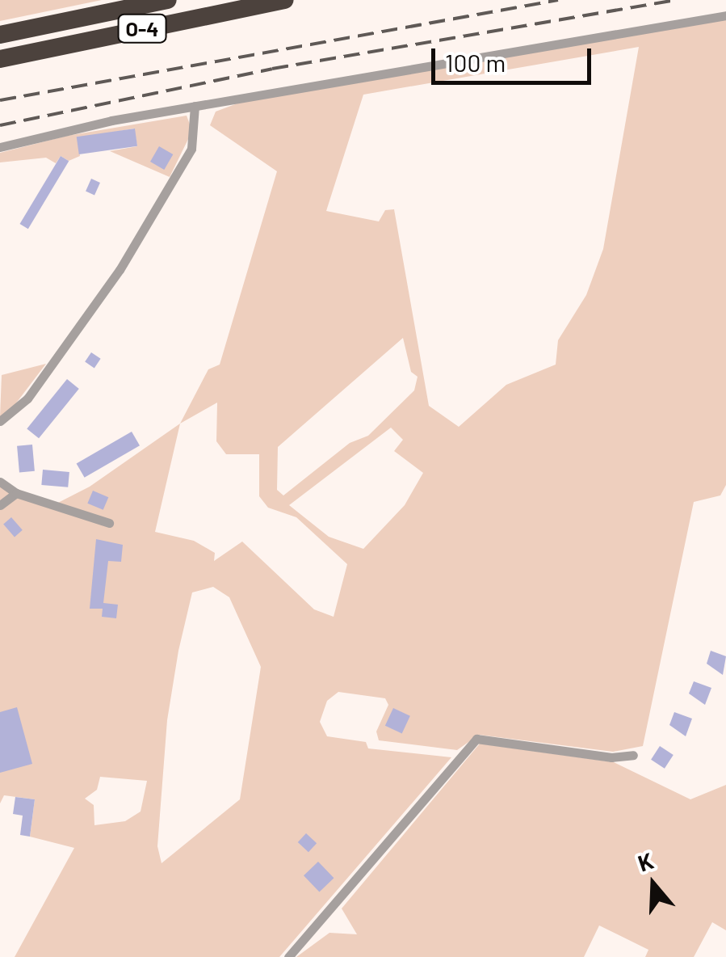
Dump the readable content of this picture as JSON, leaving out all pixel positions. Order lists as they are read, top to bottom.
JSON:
{
  "streets": {
    "highway": ["O-4"]
  },
  "scale_bar": "100 m",
  "north": "top"
}
